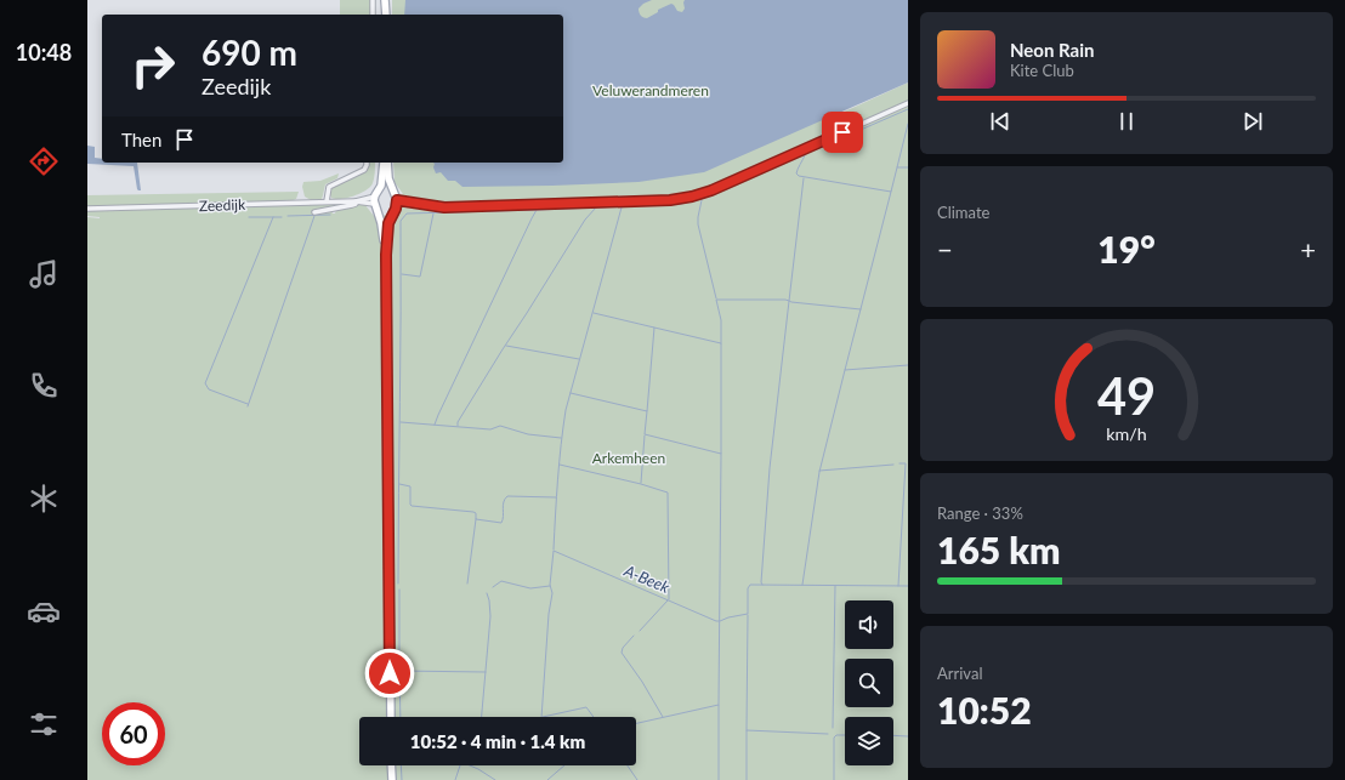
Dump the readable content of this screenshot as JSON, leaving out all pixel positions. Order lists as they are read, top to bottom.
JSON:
{
  "streets": {
    "street": ["Zeedijk"]
  },
  "water": ["A-Beek"],
  "parks": ["Veluwerandmeren", "Arkemheen"],
  "page": {
    "tabs": "10:48",
    "turn": ["690 m", "Zeedijk"],
    "song": ["Neon Rain", "Kite Club"],
    "then": "Then",
    "tile": [
      "Climate",
      ["Range · 33%", "165 km"],
      ["Arrival", "10:52"]
    ],
    "heat": ["−", "19°", "+"],
    "limit": "60",
    "trip": "10:52 · 4 min · 1.4 km",
    "gauge": ["49", "km/h"]
  }
}
